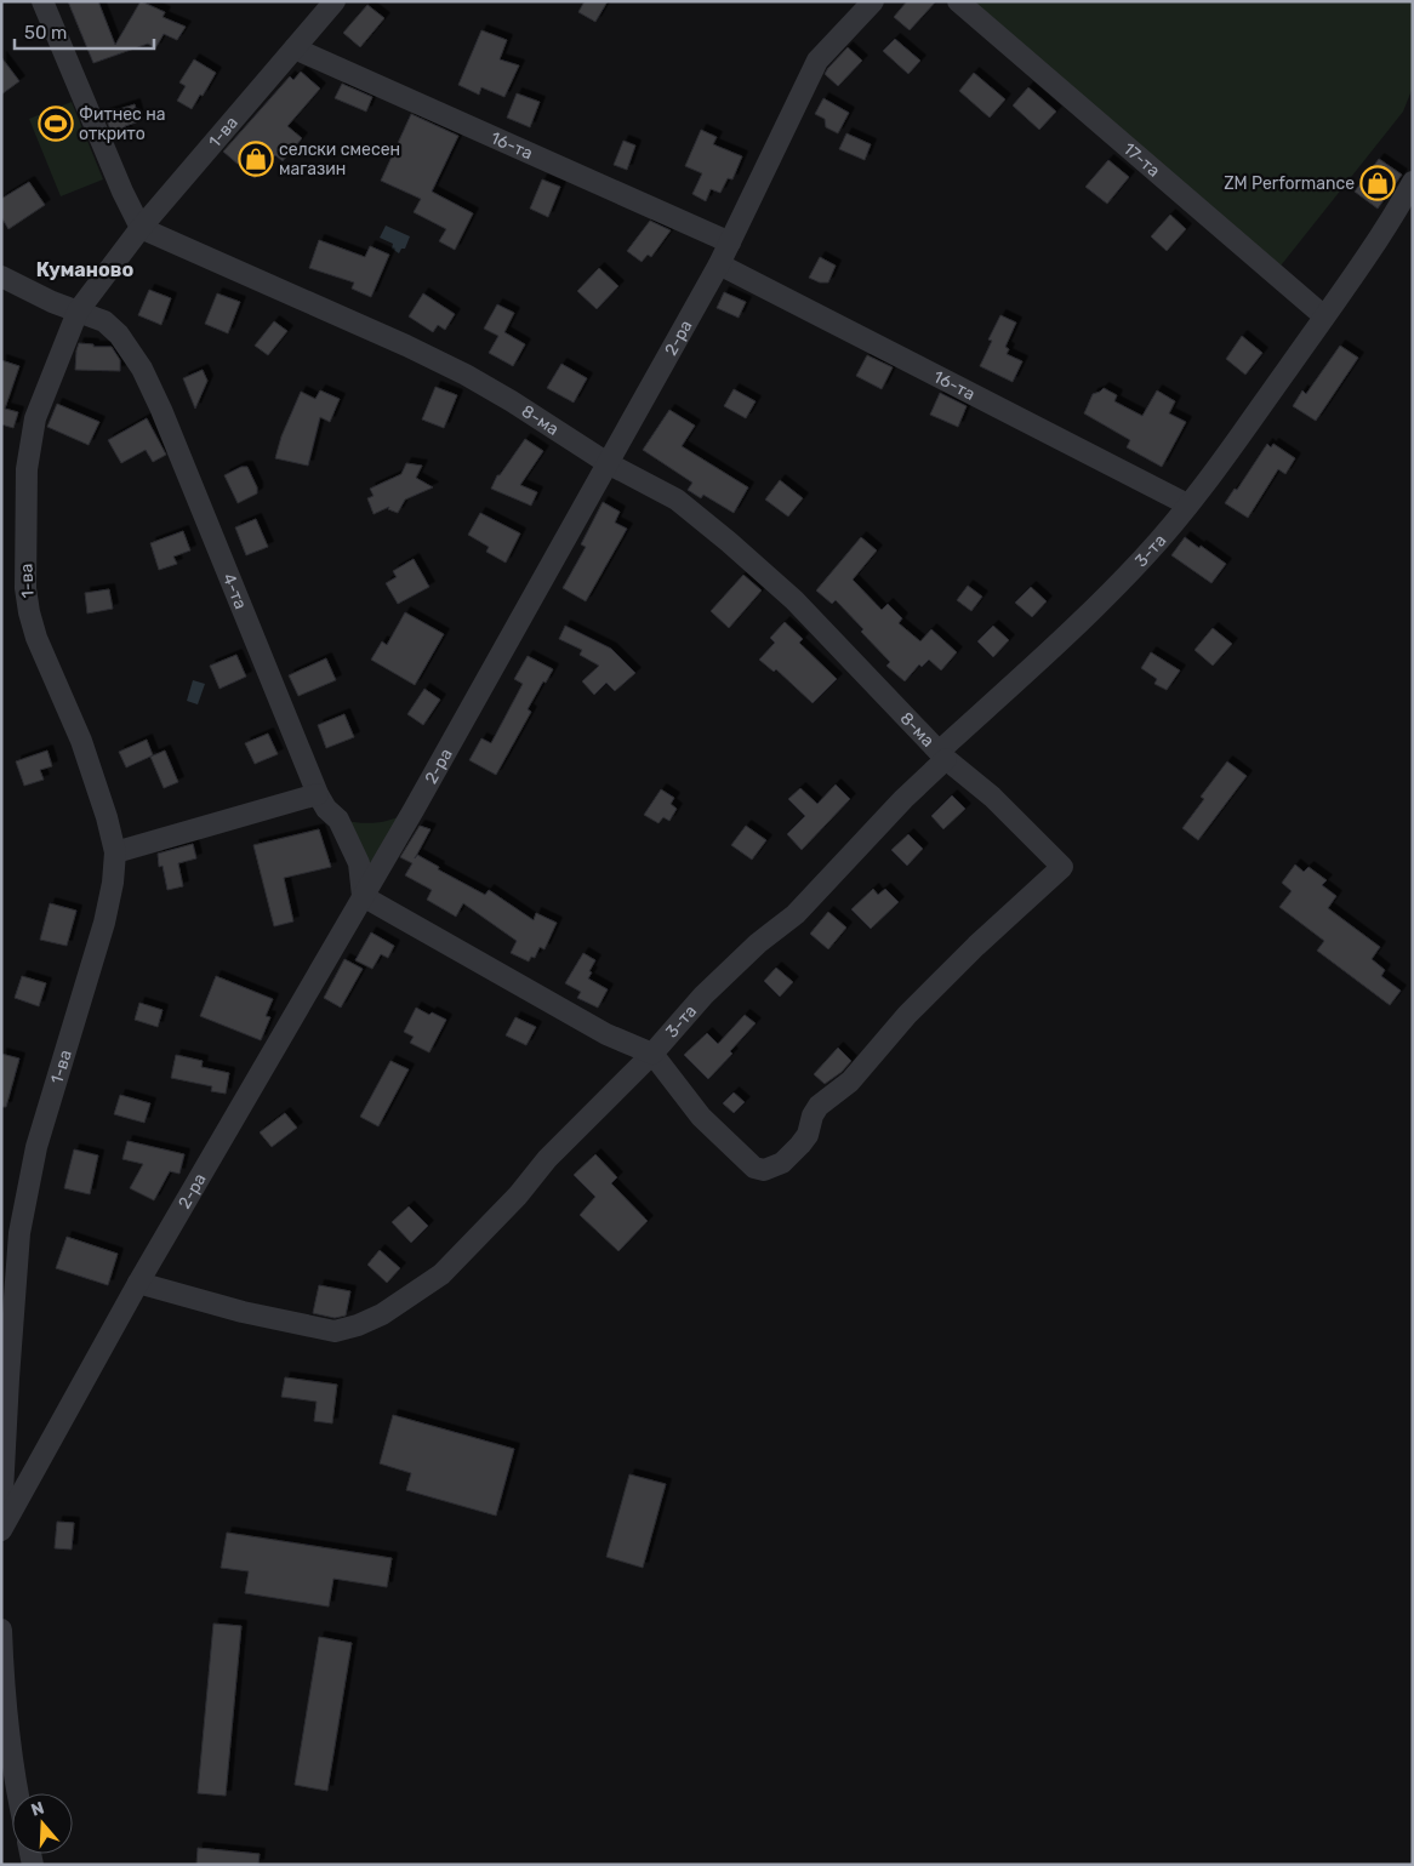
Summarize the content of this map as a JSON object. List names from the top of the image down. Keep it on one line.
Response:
{"streets":{"street":["1-ва","16-та","17-та","2-ра","8-ма","3-та","4-та"]},"crossings":[["1-ва","16-та"],["1-ва","8-ма"],["1-ва","4-та"],["16-та","2-ра"],["16-та","3-та"],["17-та","3-та"],["2-ра","8-ма"],["2-ра","3-та"],["2-ра","4-та"],["8-ма","3-та"]],"districts":["Куманово"],"places":{"sports":["Фитнес на открито"],"shop":["селски смесен магазин","ZM Performance"]},"scale_bar":"50 m","north":"top"}
